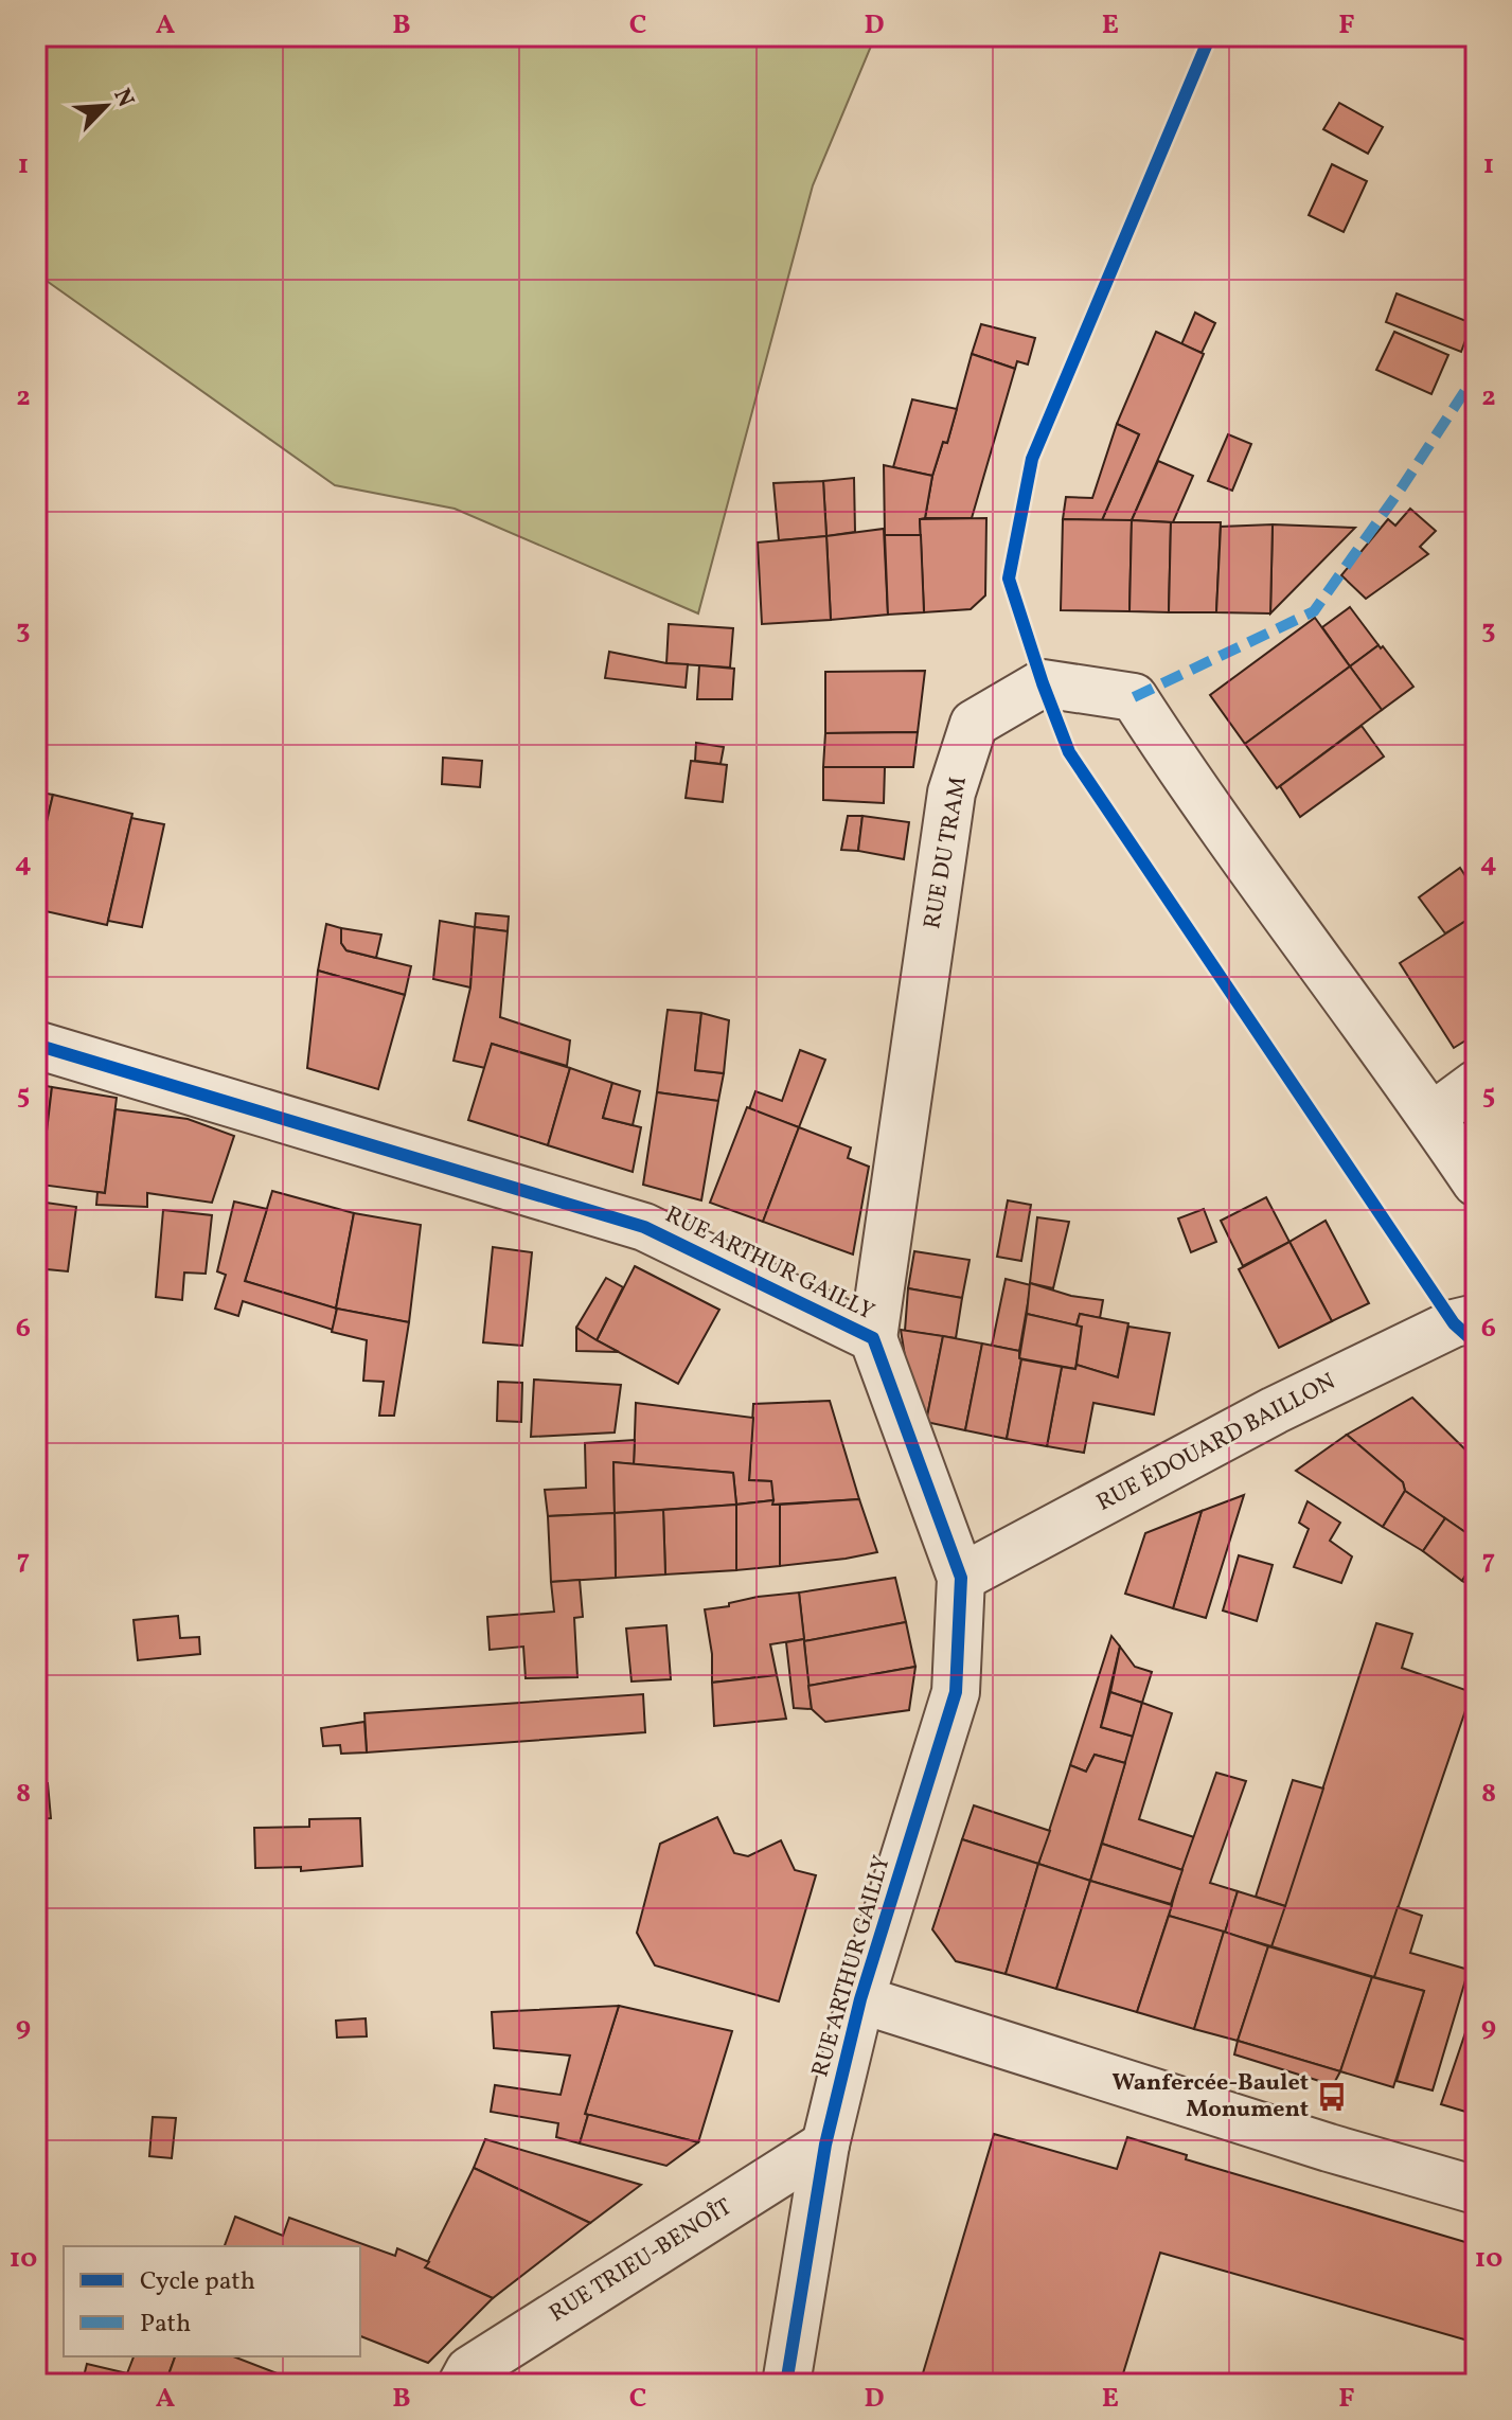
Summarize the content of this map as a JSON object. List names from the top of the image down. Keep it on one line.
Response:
{"streets":{"street":["RUE DU TRAM","RUE ARTHUR GAILLY","RUE ÉDOUARD BAILLON","RUE TRIEU-BENOÎT"]},"crossings":[["RUE DU TRAM","RUE ARTHUR GAILLY"],["RUE ARTHUR GAILLY","RUE ÉDOUARD BAILLON"],["RUE ARTHUR GAILLY","RUE TRIEU-BENOÎT"]],"places":{"bus stop":["Wanfercée-Baulet Monument"]},"legend":["Cycle path","Path"],"north":"top right","grid":{"columns":["A","B","C","D","E","F"],"rows":["1","2","3","4","5","6","7","8","9","10"]}}
